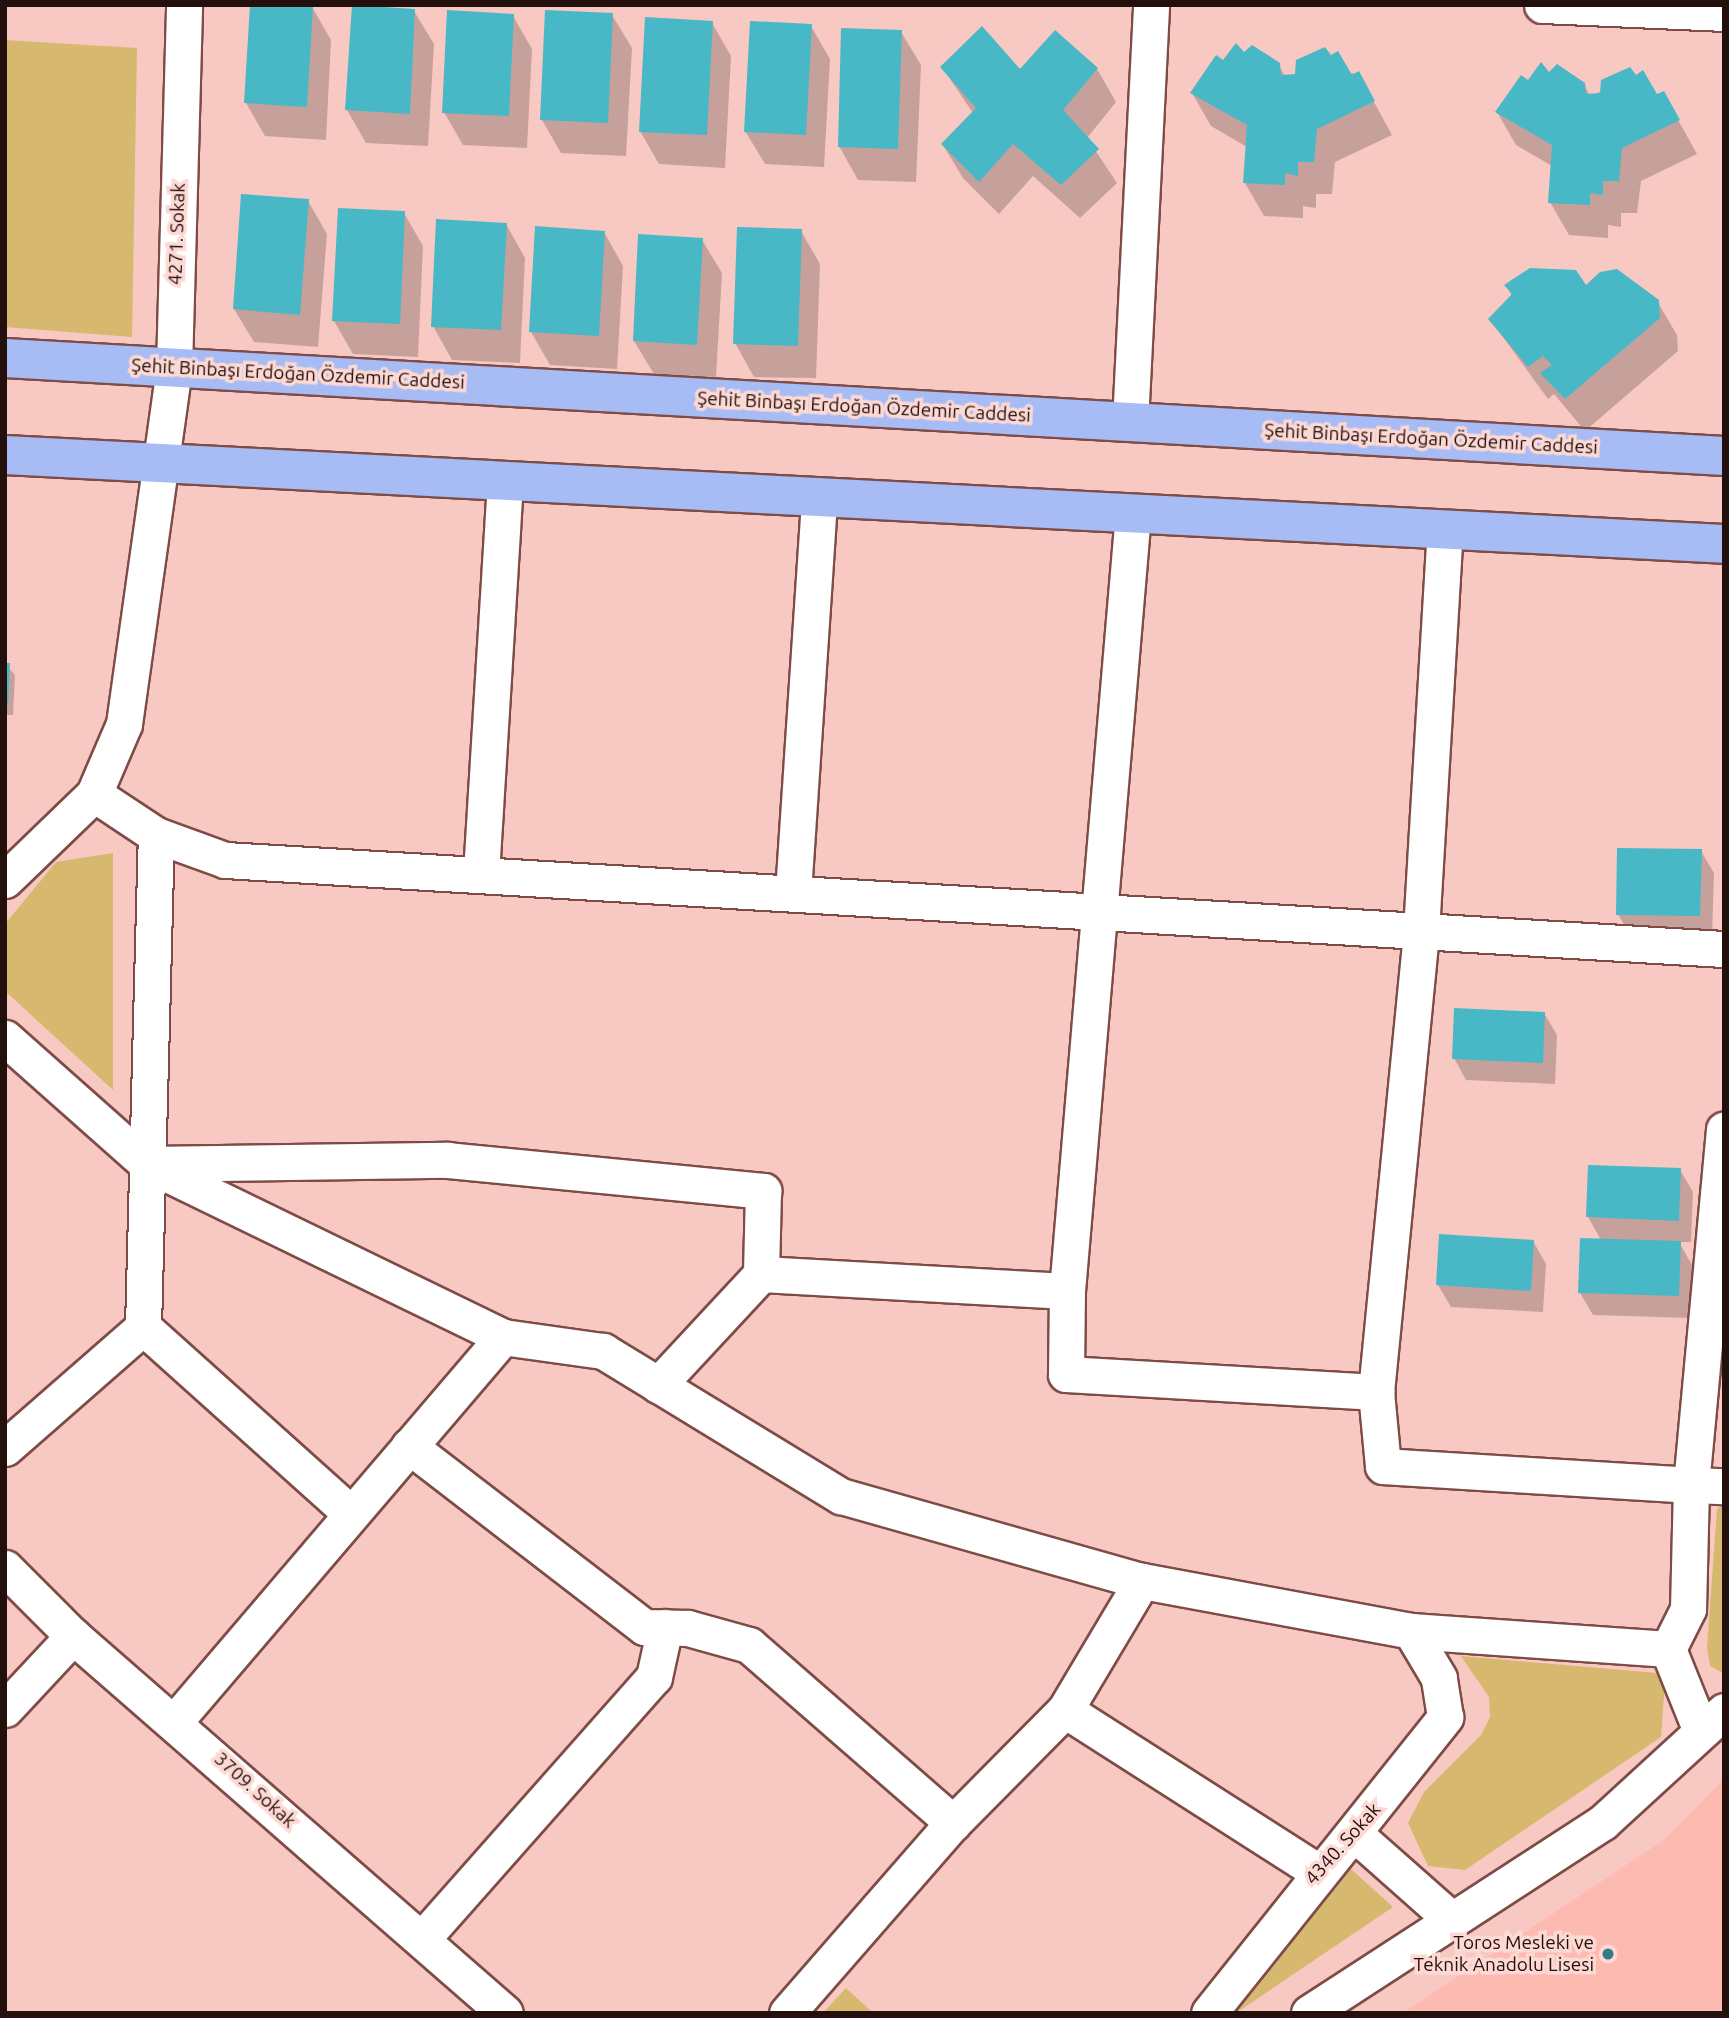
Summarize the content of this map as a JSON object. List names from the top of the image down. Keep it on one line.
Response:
{"streets":{"main road":["Şehit Binbaşı Erdoğan Özdemir Caddesi"],"street":["4271. Sokak","3709. Sokak","4340. Sokak"]},"crossings":[["4271. Sokak","Şehit Binbaşı Erdoğan Özdemir Caddesi"]],"places":["Toros Mesleki ve Teknik Anadolu Lisesi"]}
